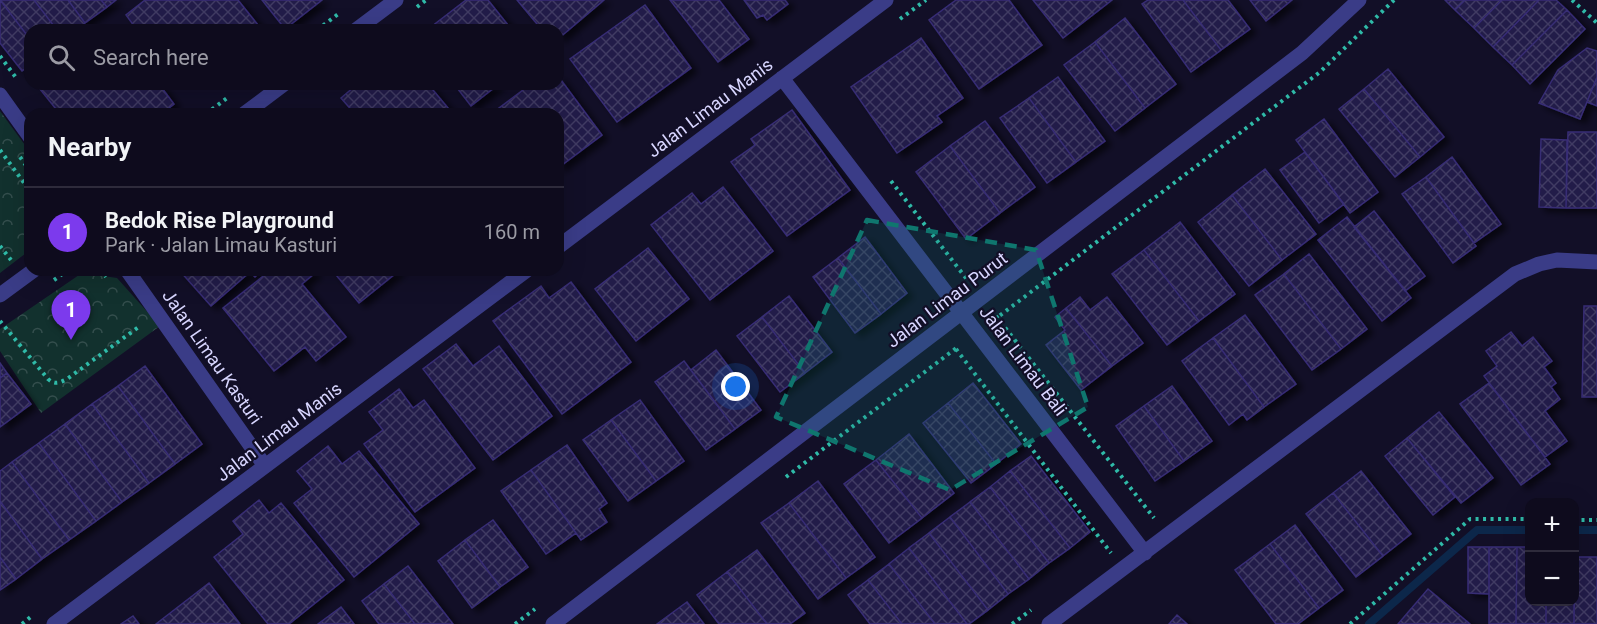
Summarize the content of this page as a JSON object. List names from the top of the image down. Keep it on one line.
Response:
{"streets":{"street":["Jalan Limau Manis","Jalan Limau Purut","Jalan Limau Kasturi","Jalan Limau Bali"]},"crossings":[["Jalan Limau Manis","Jalan Limau Kasturi"],["Jalan Limau Manis","Jalan Limau Bali"],["Jalan Limau Purut","Jalan Limau Bali"]],"page":{"search":"Search here","heading":"Nearby","list":[{"mark":"1","name":"Bedok Rise Playground","note":"Park · Jalan Limau Kasturi","value":"160 m"}],"pins":"1","map_buttons":["+","−"]}}
